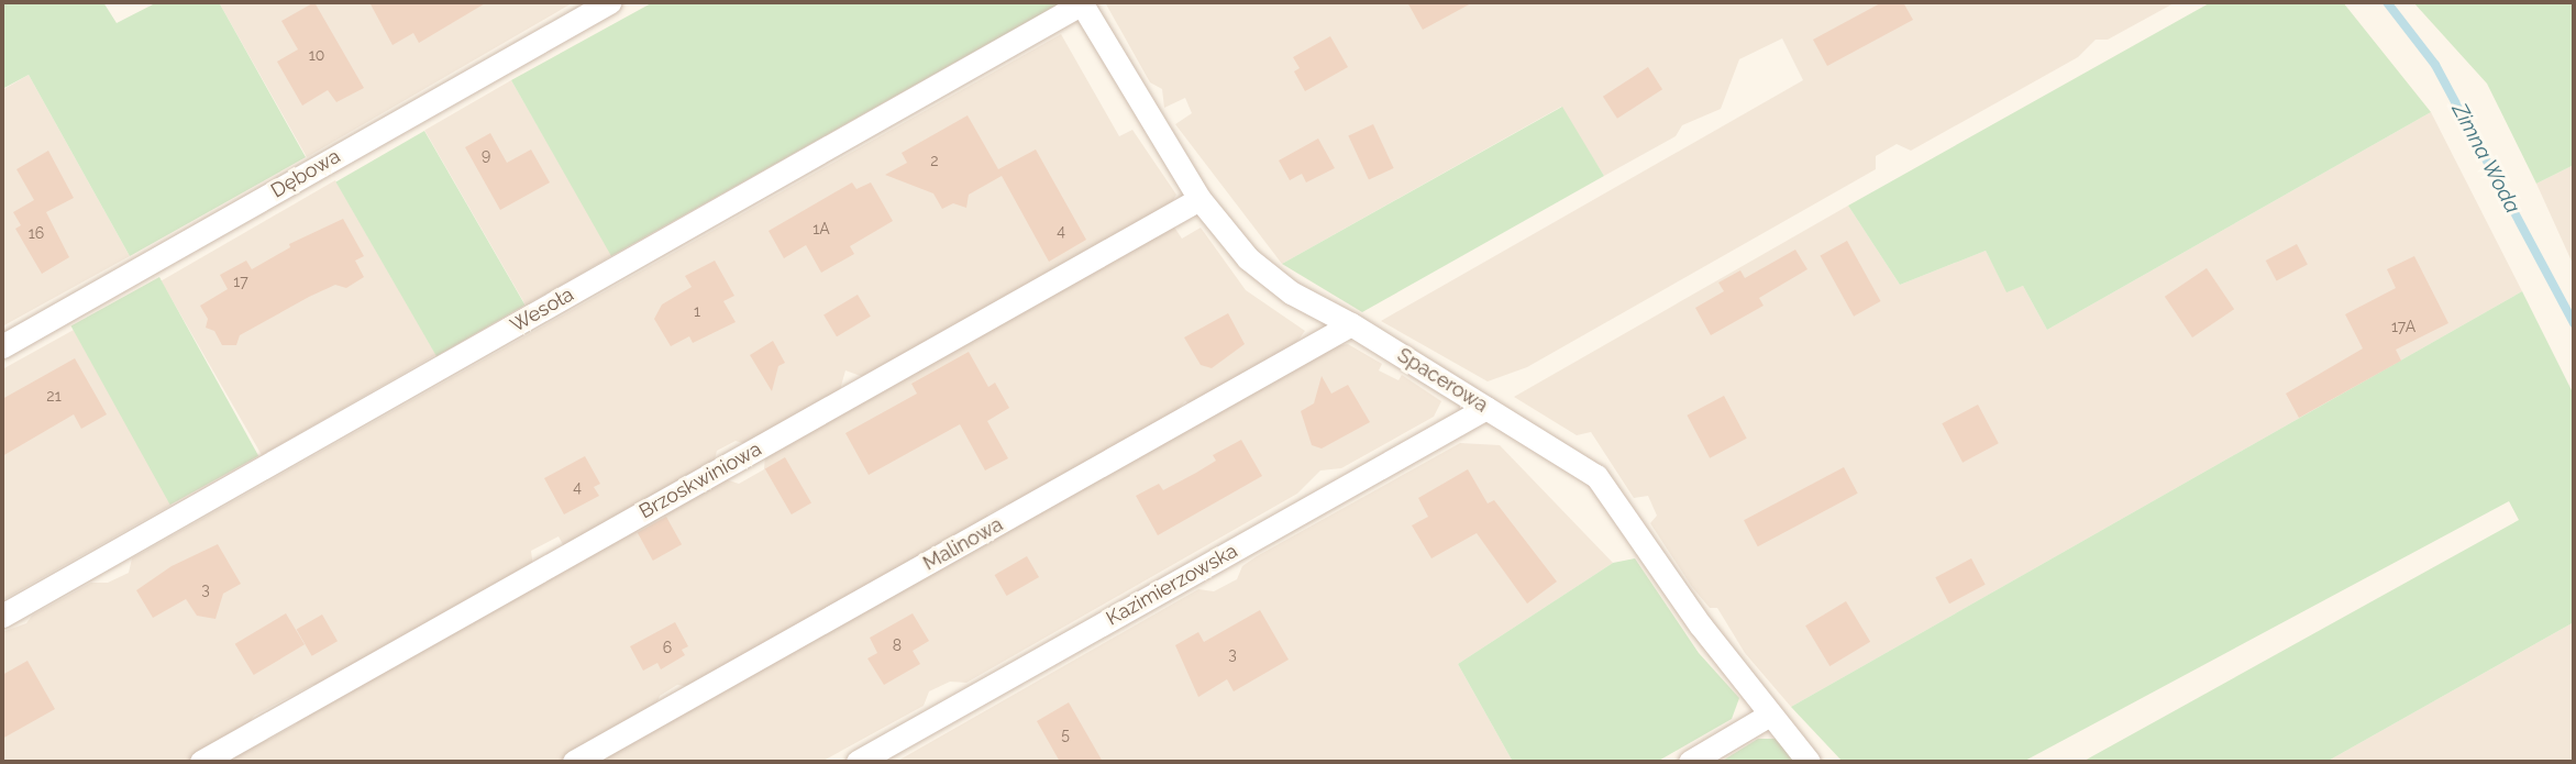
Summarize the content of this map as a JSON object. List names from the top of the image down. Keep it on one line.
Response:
{"streets":{"street":["Dębowa","Wesoła","Spacerowa","Brzoskwiniowa","Malinowa","Kazimierzowska"]},"crossings":[["Wesoła","Spacerowa"],["Spacerowa","Brzoskwiniowa"],["Spacerowa","Malinowa"],["Spacerowa","Kazimierzowska"]],"water":["Zimna Woda"],"house_numbers":["10","9","2","1A","4","16","17","1","17A","21","4","3","8","6","3","5"]}
